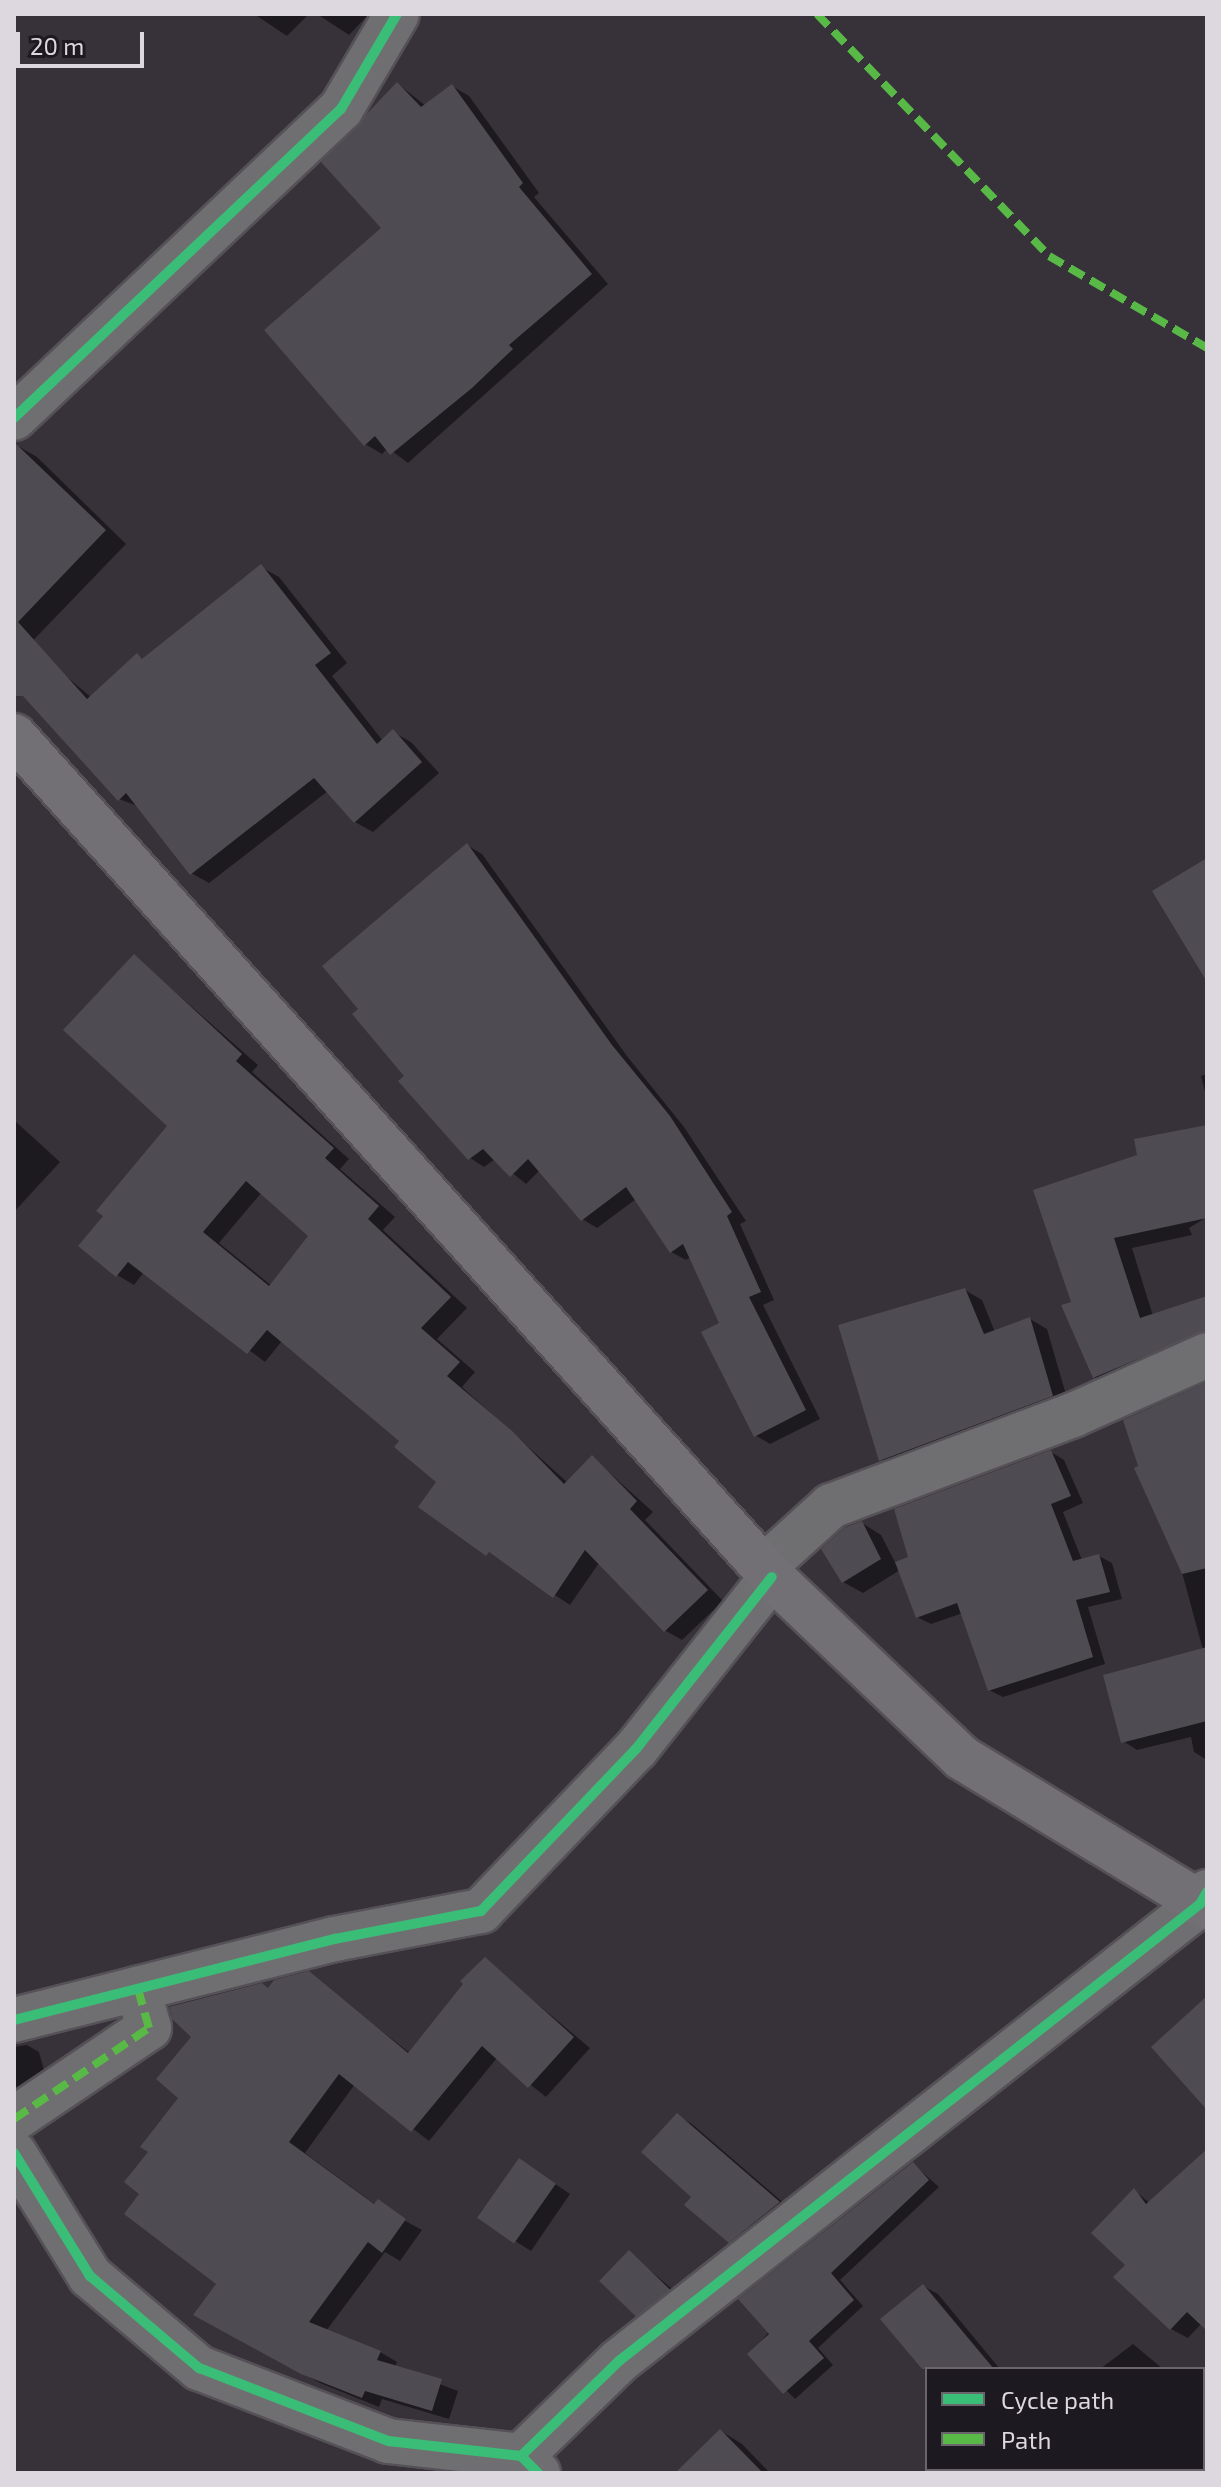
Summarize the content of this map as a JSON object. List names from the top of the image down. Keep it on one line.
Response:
{"legend":["Cycle path","Path"],"scale_bar":"20 m"}
